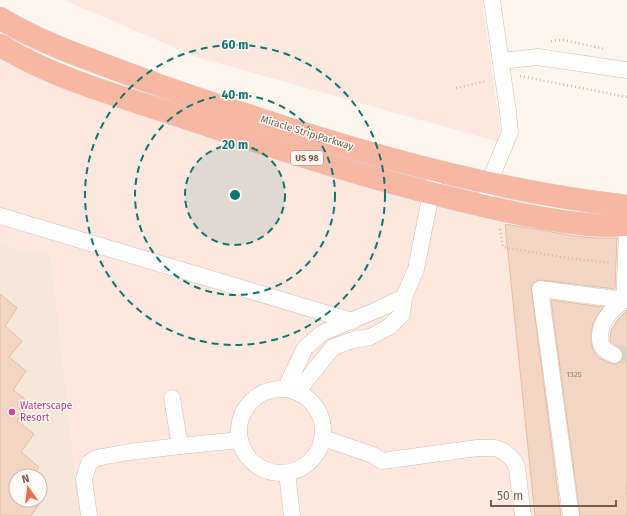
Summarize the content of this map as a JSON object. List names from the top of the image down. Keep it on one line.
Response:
{"streets":{"highway":["Miracle Strip Parkway","US 98"]},"places":["Waterscape Resort"],"house_numbers":["1325"],"scale_bar":"50 m","north":"top","rings":["60 m","40 m","20 m"]}
